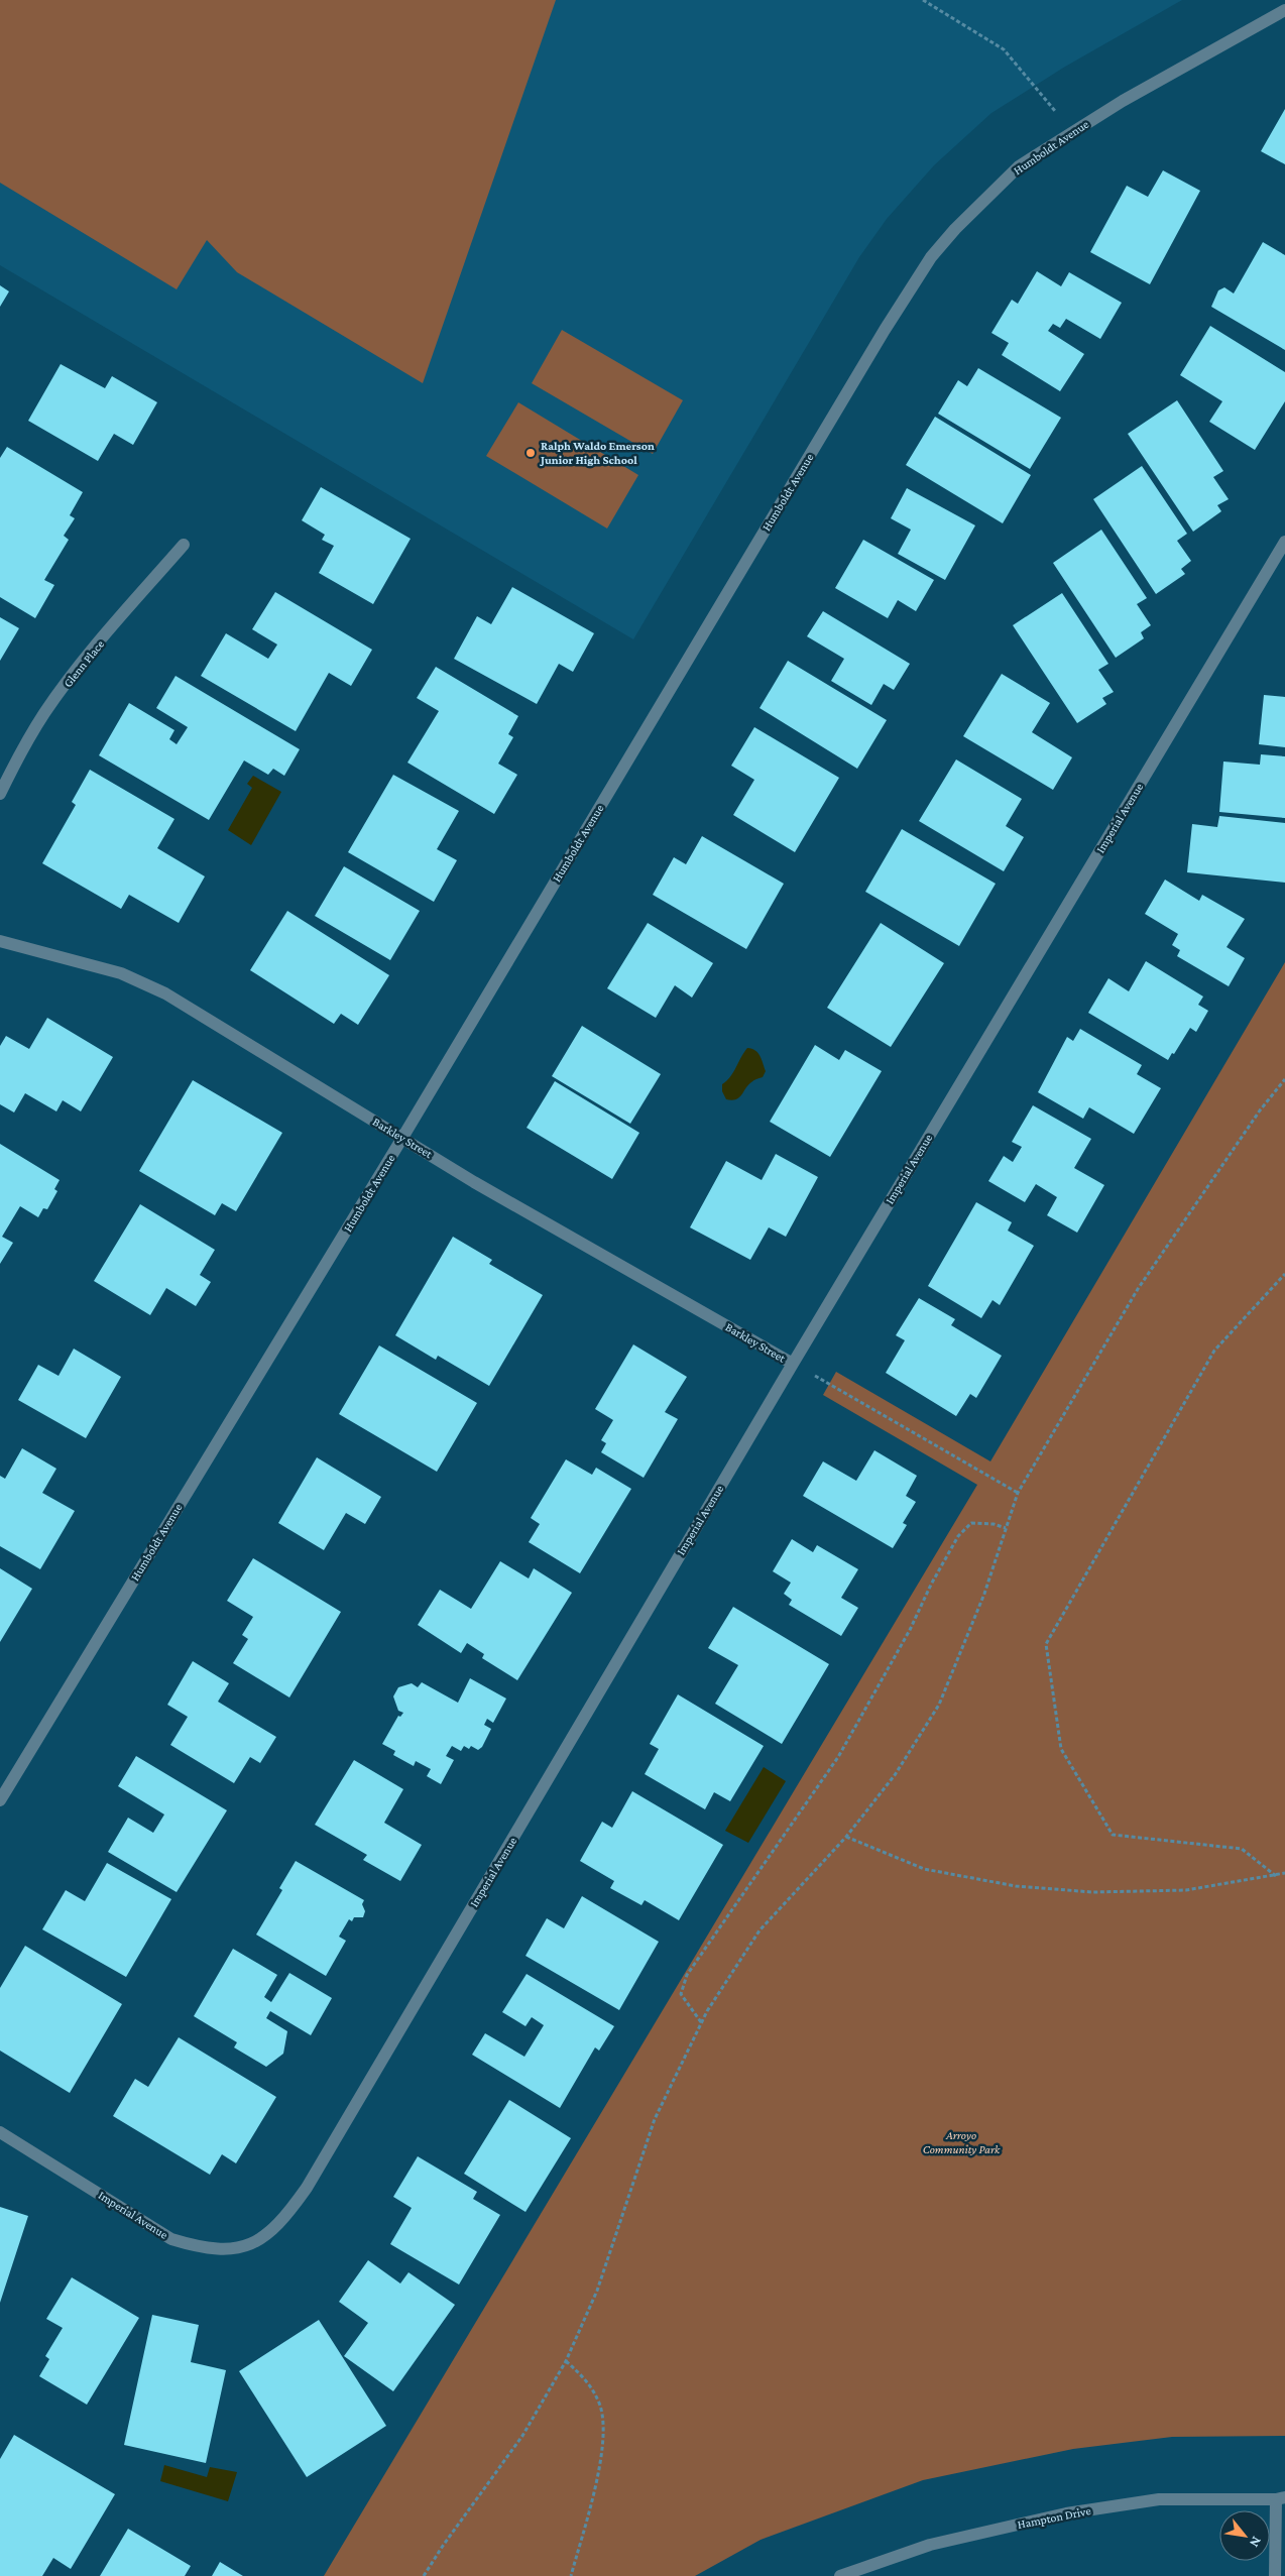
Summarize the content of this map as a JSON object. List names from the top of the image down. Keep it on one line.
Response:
{"streets":{"street":["Humboldt Avenue","Glenn Place","Imperial Avenue","Barkley Street","Hampton Drive"]},"crossings":[["Humboldt Avenue","Barkley Street"],["Imperial Avenue","Barkley Street"]],"parks":["Arroyo Community Park"],"places":["Ralph Waldo Emerson Junior High School"],"north":"bottom right"}
